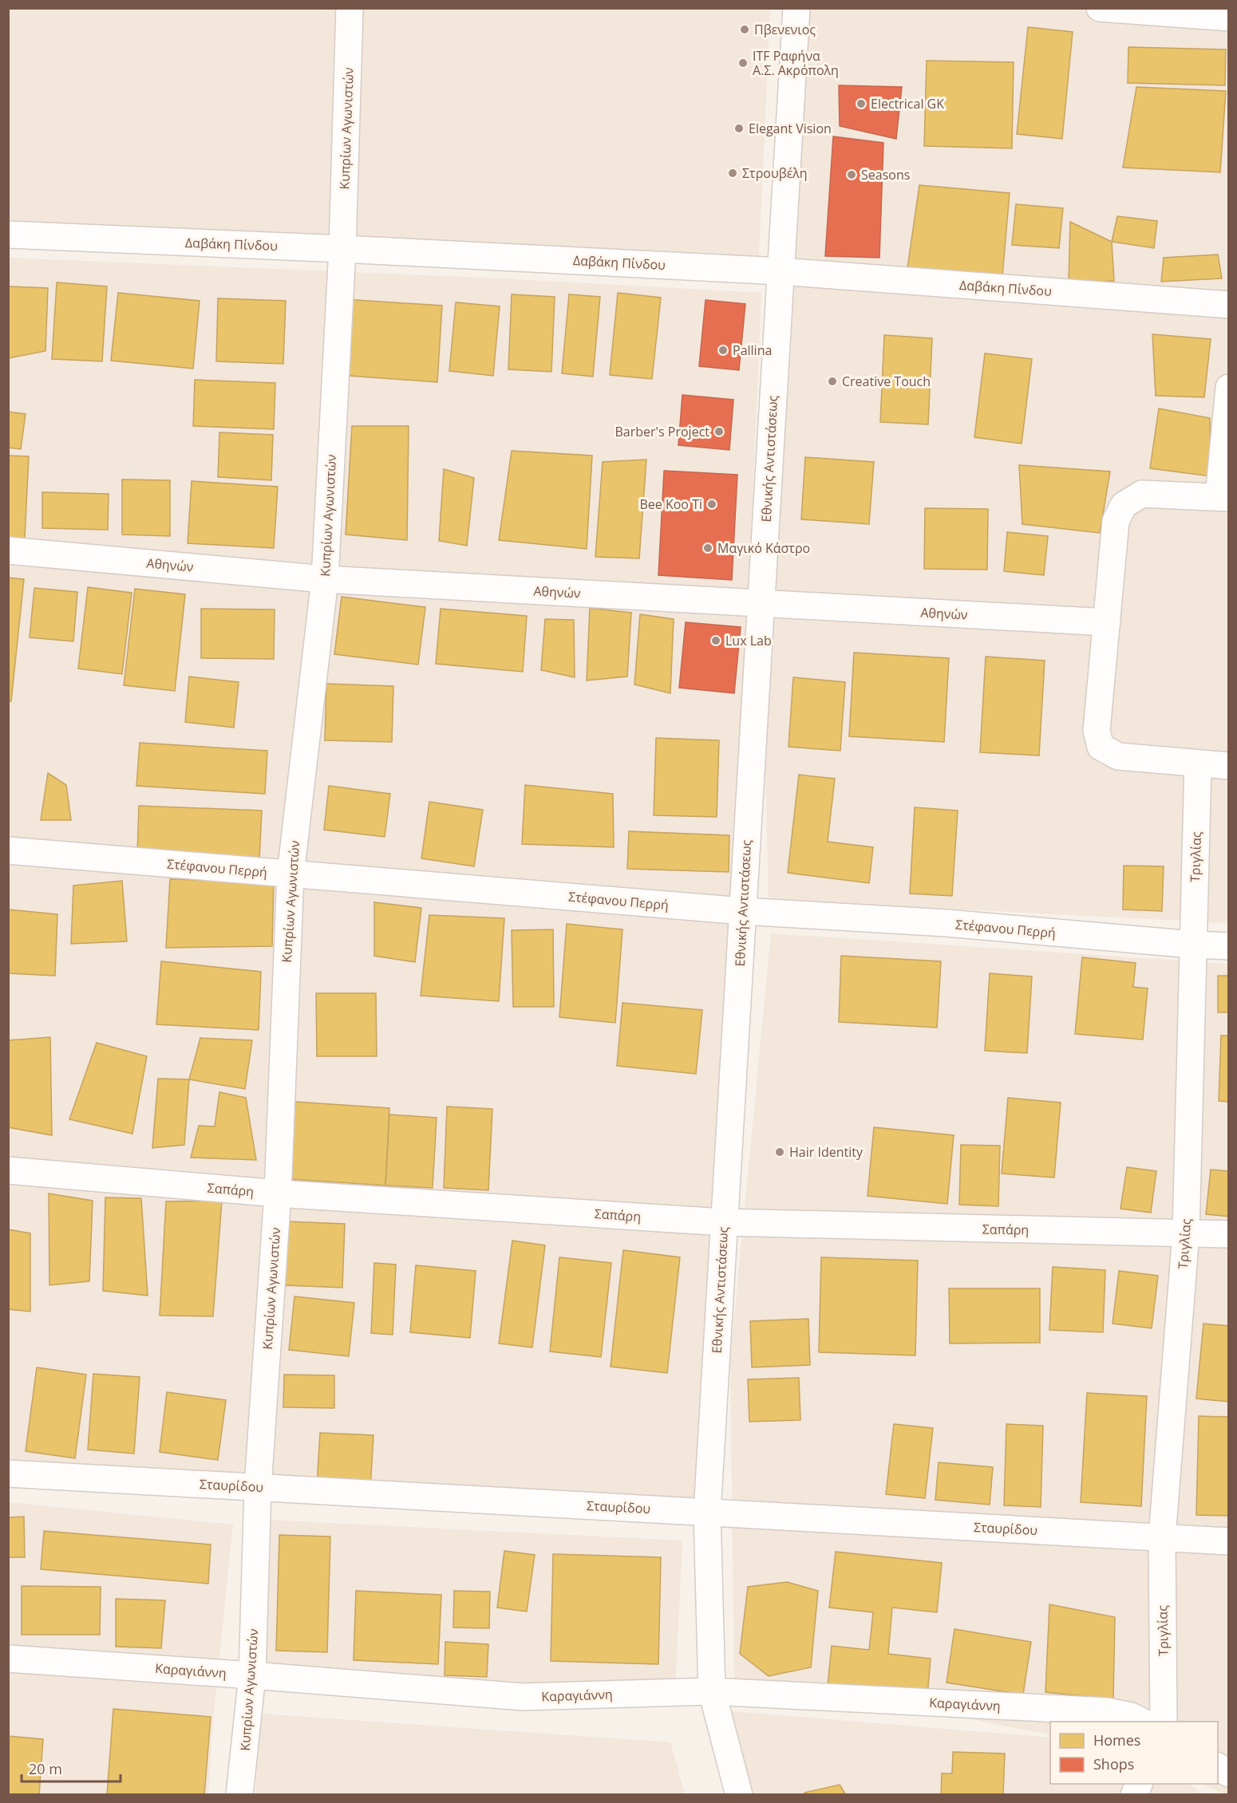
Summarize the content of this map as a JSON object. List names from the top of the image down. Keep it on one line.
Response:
{"streets":{"street":["Κυπρίων Αγωνιστών","Δαβάκη Πίνδου","Εθνικής Αντιστάσεως","Αθηνών","Τριγλίας","Στέφανου Περρή","Σαπάρη","Σταυρίδου","Καραγιάννη"]},"crossings":[["Κυπρίων Αγωνιστών","Δαβάκη Πίνδου"],["Κυπρίων Αγωνιστών","Αθηνών"],["Κυπρίων Αγωνιστών","Στέφανου Περρή"],["Κυπρίων Αγωνιστών","Σαπάρη"],["Κυπρίων Αγωνιστών","Σταυρίδου"],["Κυπρίων Αγωνιστών","Καραγιάννη"],["Δαβάκη Πίνδου","Εθνικής Αντιστάσεως"],["Εθνικής Αντιστάσεως","Αθηνών"],["Εθνικής Αντιστάσεως","Στέφανου Περρή"],["Εθνικής Αντιστάσεως","Σαπάρη"],["Εθνικής Αντιστάσεως","Σταυρίδου"],["Εθνικής Αντιστάσεως","Καραγιάννη"],["Τριγλίας","Στέφανου Περρή"],["Τριγλίας","Σαπάρη"],["Τριγλίας","Σταυρίδου"]],"places":["Πβενενιος","ITF Ραφήνα Α.Σ. Ακρόπολη","Electrical GK","Elegant Vision","Στρουβέλη","Seasons","Pallina","Creative Touch","Barber's Project","Bee Koo Ti","Μαγικό Κάστρο","Lux Lab","Hair Identity"],"legend":["Homes","Shops"],"scale_bar":"20 m"}
